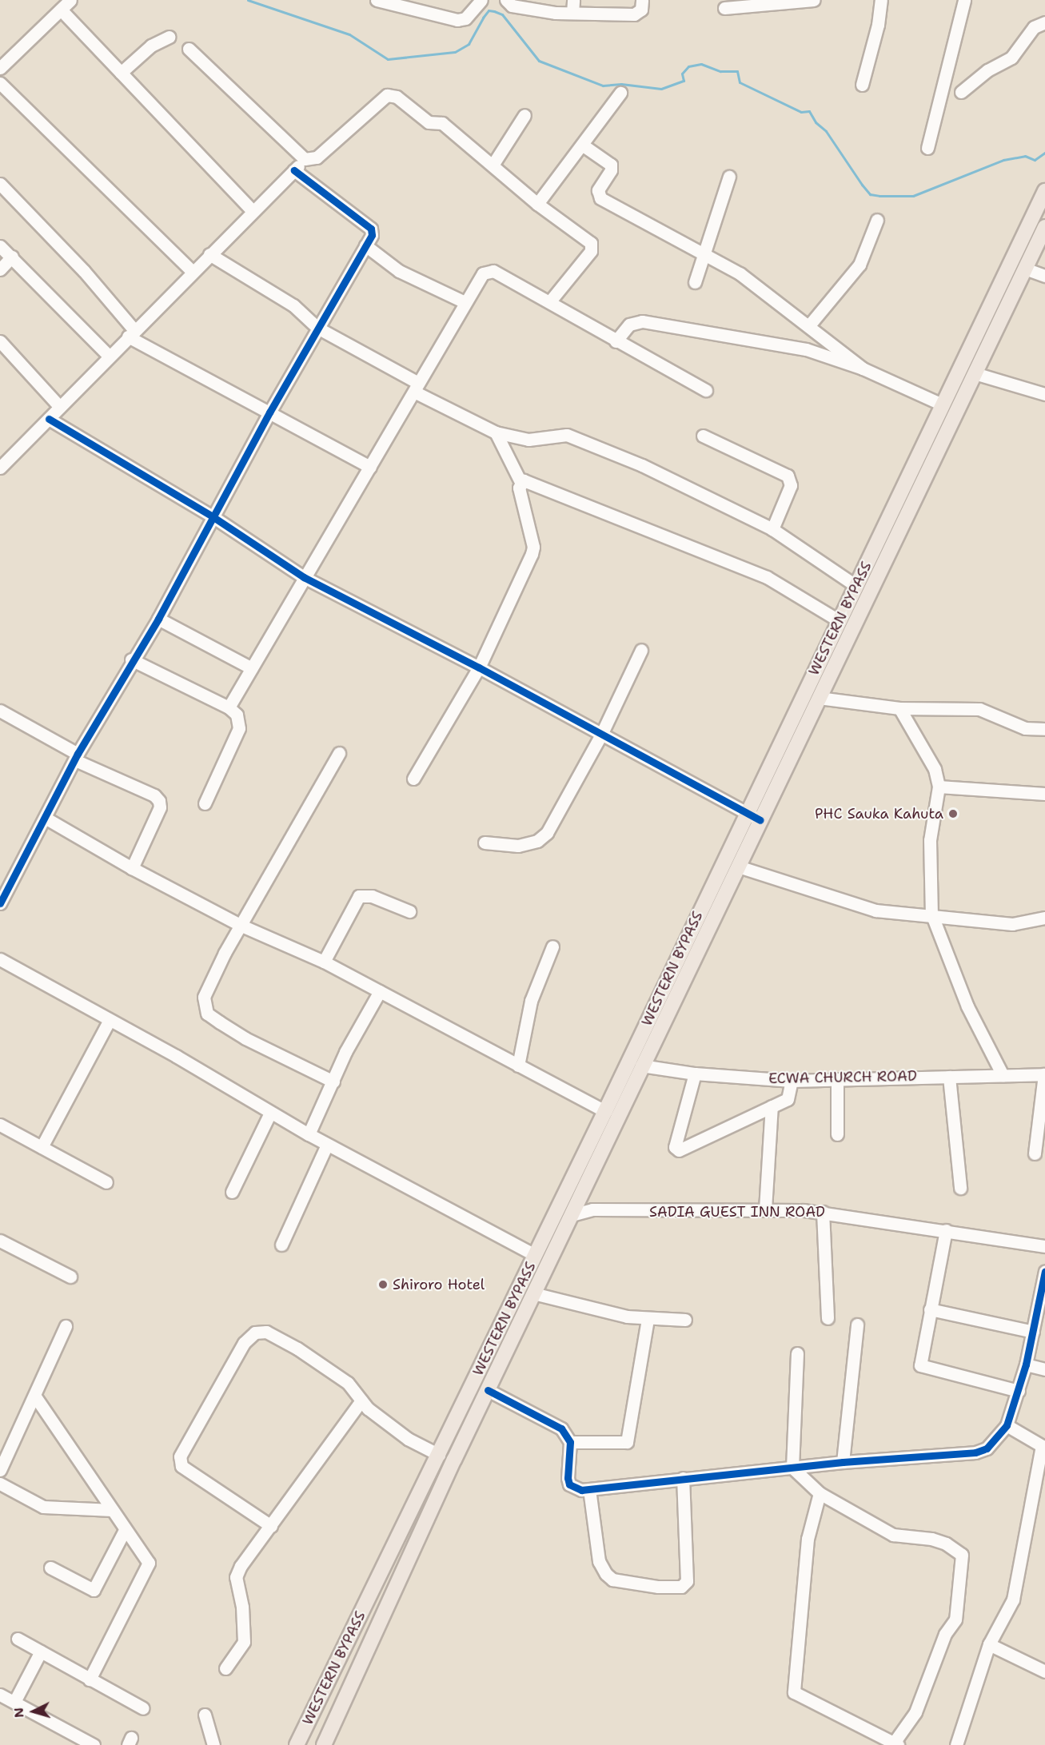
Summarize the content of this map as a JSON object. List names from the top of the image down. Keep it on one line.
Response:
{"streets":{"main road":["WESTERN BYPASS"],"street":["ECWA CHURCH ROAD","SADIA GUEST INN ROAD"]},"crossings":[["WESTERN BYPASS","ECWA CHURCH ROAD"],["WESTERN BYPASS","SADIA GUEST INN ROAD"]],"places":["PHC Sauka Kahuta","Shiroro Hotel"],"north":"left"}
